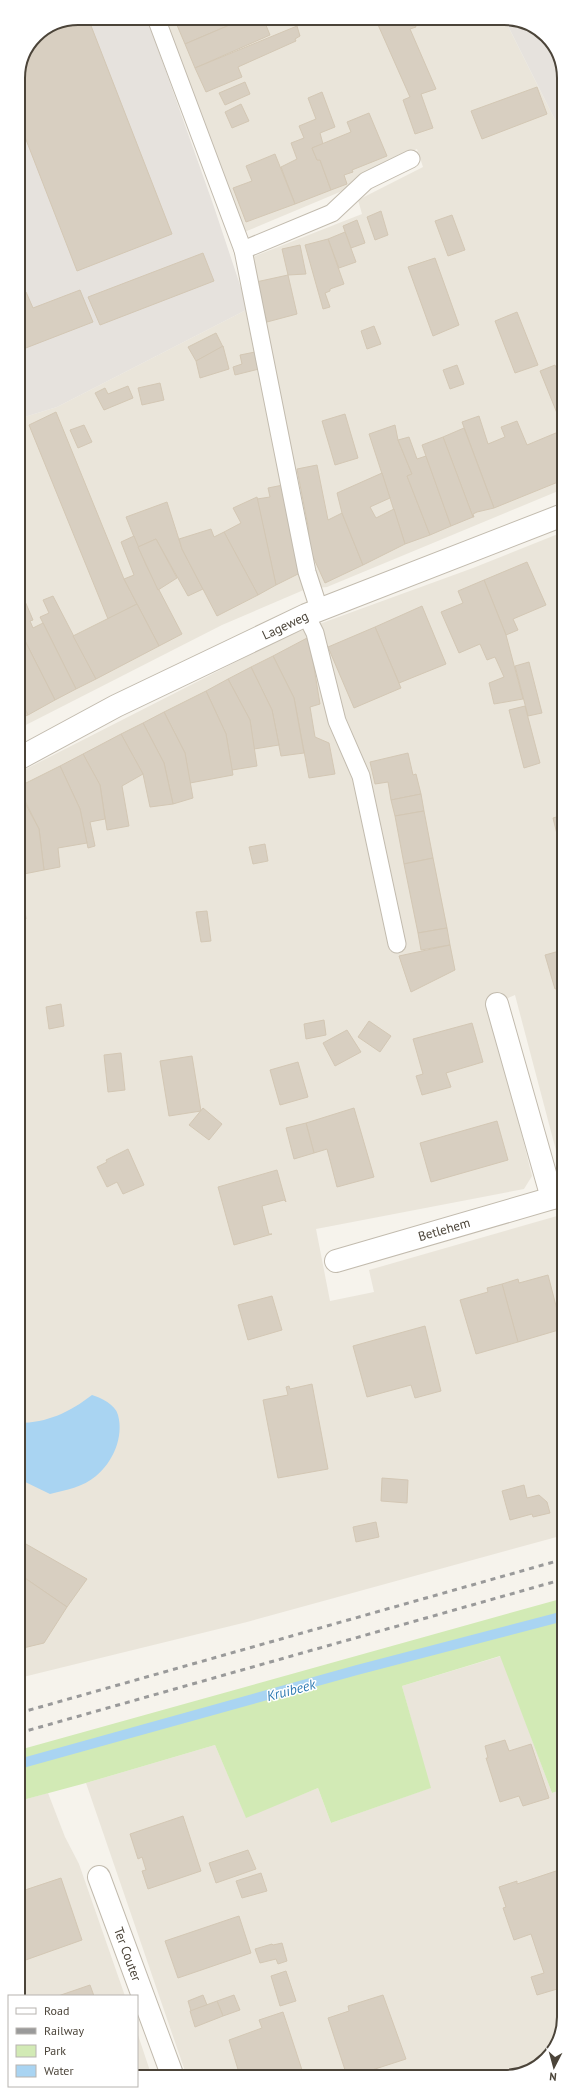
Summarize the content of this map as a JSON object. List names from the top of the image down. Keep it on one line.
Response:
{"streets":{"street":["Lageweg","Betlehem","Ter Couter"]},"water":["Kruibeek"],"legend":["Road","Railway","Park","Water"],"north":"bottom"}
